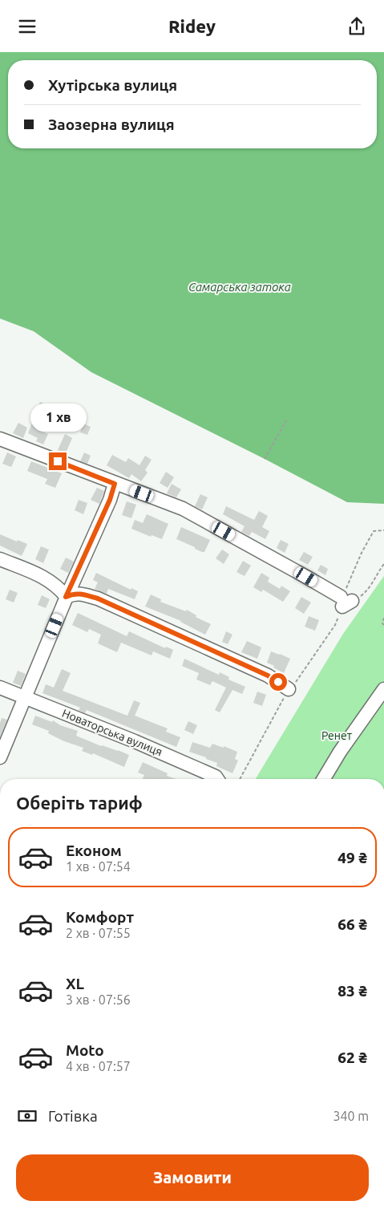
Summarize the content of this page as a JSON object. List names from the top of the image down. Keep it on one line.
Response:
{"streets":{"street":["Новаторська вулиця"]},"water":["Самарська затока"],"parks":["Ренет"],"page":{"header":"Ridey","banner":["Хутірська вулиця","Заозерна вулиця"],"bubble":"1 хв","heading":"Оберіть тариф","list":[{"name":"Економ","note":"1 хв · 07:54","value":"49 ₴"},{"name":"Комфорт","note":"2 хв · 07:55","value":"66 ₴"},{"name":"XL","note":"3 хв · 07:56","value":"83 ₴"},{"name":"Moto","note":"4 хв · 07:57","value":"62 ₴"}],"pay":["Готівка","340 m"],"buttons":"Замовити"}}
